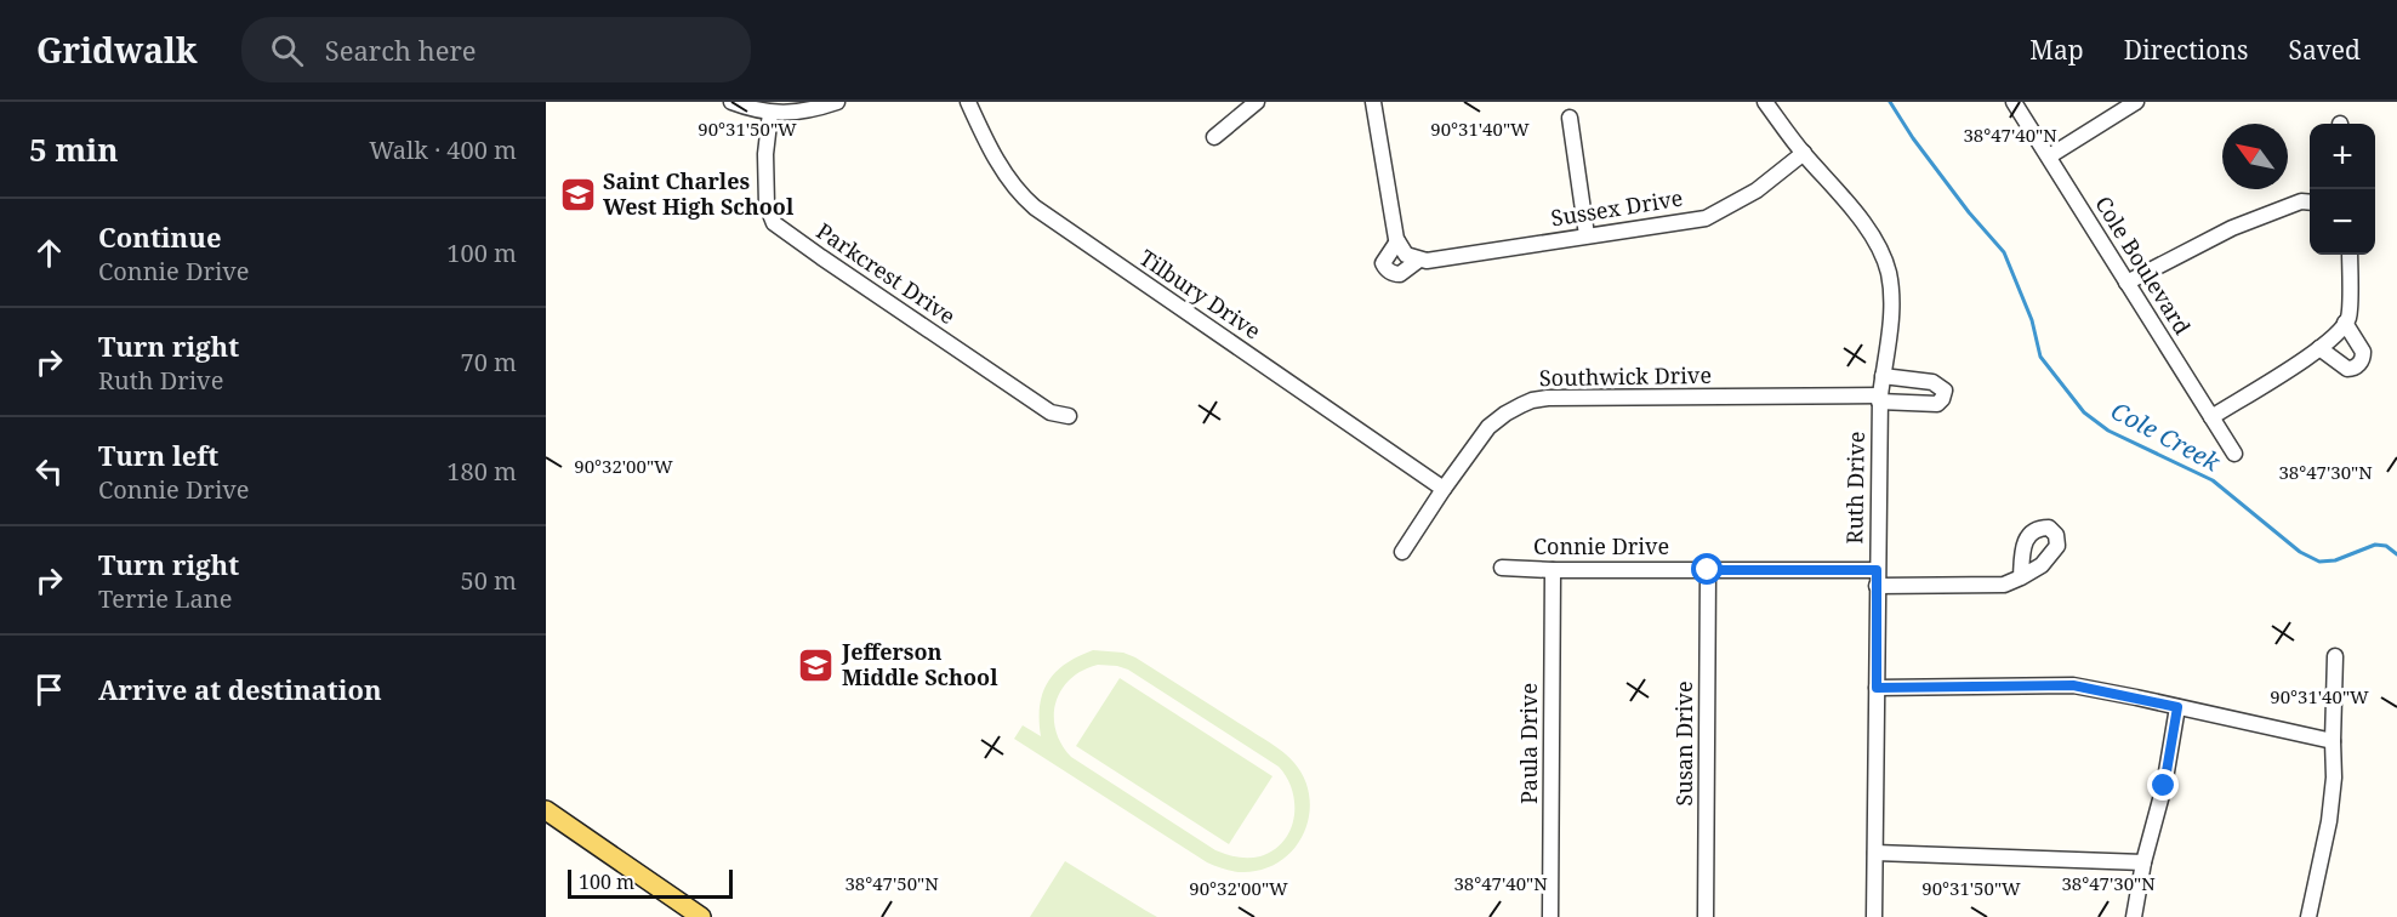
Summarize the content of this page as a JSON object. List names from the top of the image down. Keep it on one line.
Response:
{"streets":{"street":["Sussex Drive","Cole Boulevard","Parkcrest Drive","Tilbury Drive","Southwick Drive","Ruth Drive","Connie Drive","Paula Drive","Susan Drive"]},"crossings":[["Sussex Drive","Ruth Drive"],["Tilbury Drive","Southwick Drive"],["Southwick Drive","Ruth Drive"],["Ruth Drive","Connie Drive"],["Connie Drive","Paula Drive"],["Connie Drive","Susan Drive"]],"water":["Cole Creek"],"places":{"school or university":["Saint Charles West High School","Jefferson Middle School"]},"scale_bar":"100 m","north":"top left","page":{"header":"Gridwalk","search":"Search here","nav":["Map","Directions","Saved"],"heading":["5 min","Walk · 400 m"],"map_buttons":["+","−"],"list":[["Continue","Connie Drive","100 m"],["Turn right","Ruth Drive","70 m"],["Turn left","Connie Drive","180 m"],["Turn right","Terrie Lane","50 m"],"Arrive at destination"],"scale":"100 m"},"coordinates":["90°31'50\"W","90°31'40\"W","38°47'40\"N","90°32'00\"W","38°47'30\"N","38°47'50\"N"]}
